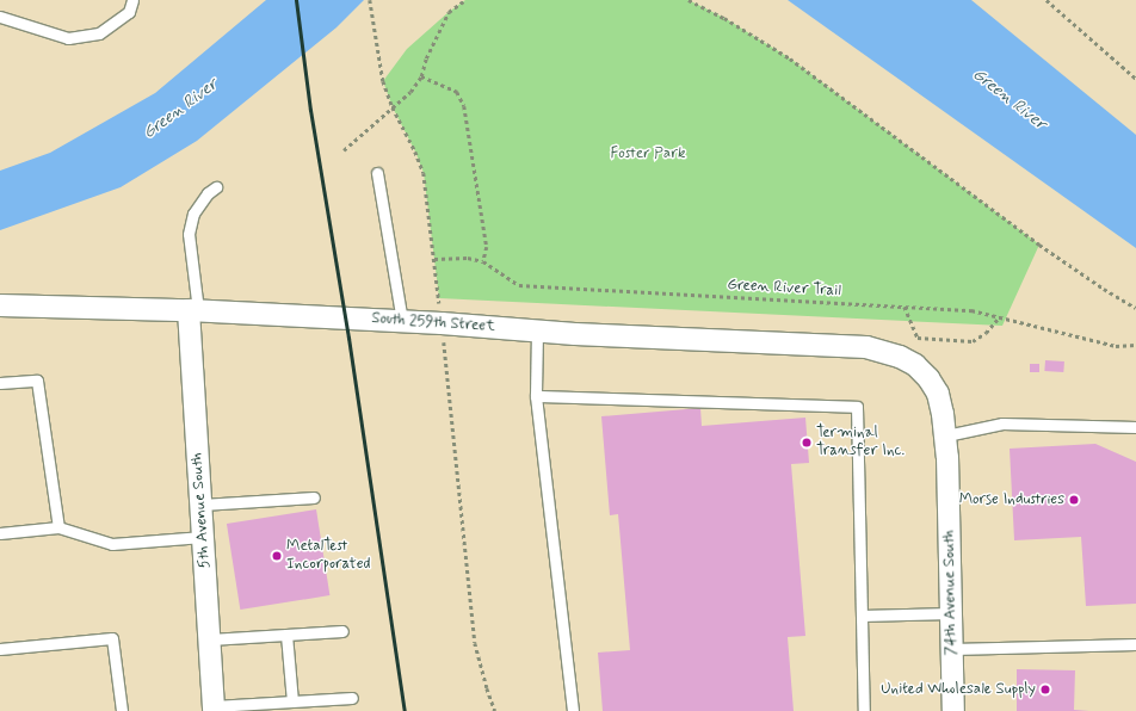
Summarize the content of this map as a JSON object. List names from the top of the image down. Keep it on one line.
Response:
{"streets":{"street":["South 259th Street","5th Avenue South","74th Avenue South"],"path":["Green River Trail"]},"crossings":[["South 259th Street","5th Avenue South"],["South 259th Street","74th Avenue South"]],"water":["Green River"],"parks":["Foster Park"],"places":["Terminal Transfer Inc.","Morse Industries","MetalTest Incorporated","United Wholesale Supply"]}
